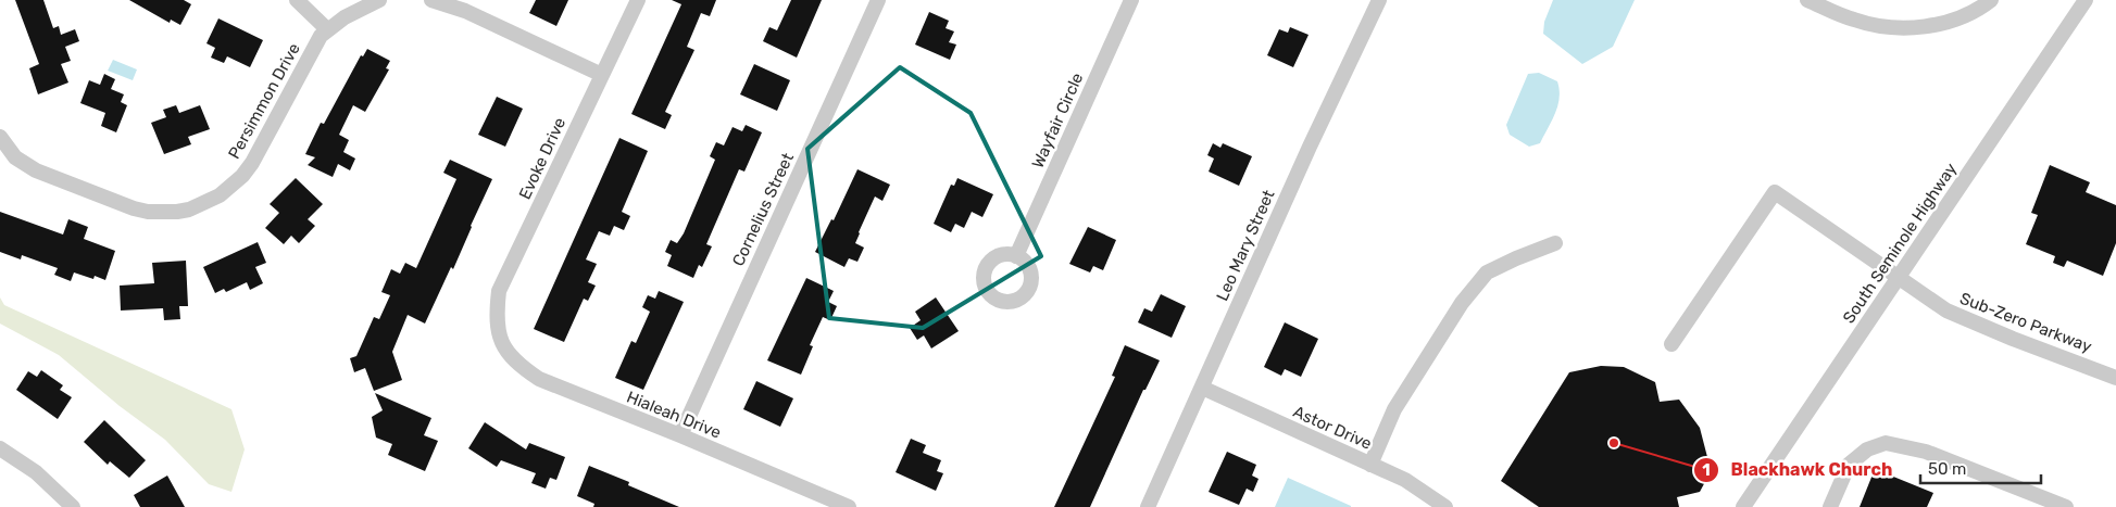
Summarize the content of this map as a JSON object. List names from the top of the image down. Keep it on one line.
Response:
{"streets":{"street":["Persimmon Drive","Wayfair Circle","Evoke Drive","Cornelius Street","South Seminole Highway","Leo Mary Street","Sub-Zero Parkway","Hialeah Drive","Astor Drive"]},"crossings":[["Evoke Drive","Hialeah Drive"],["Cornelius Street","Hialeah Drive"],["South Seminole Highway","Sub-Zero Parkway"],["Leo Mary Street","Astor Drive"]],"places":["Blackhawk Church"],"scale_bar":"50 m"}
